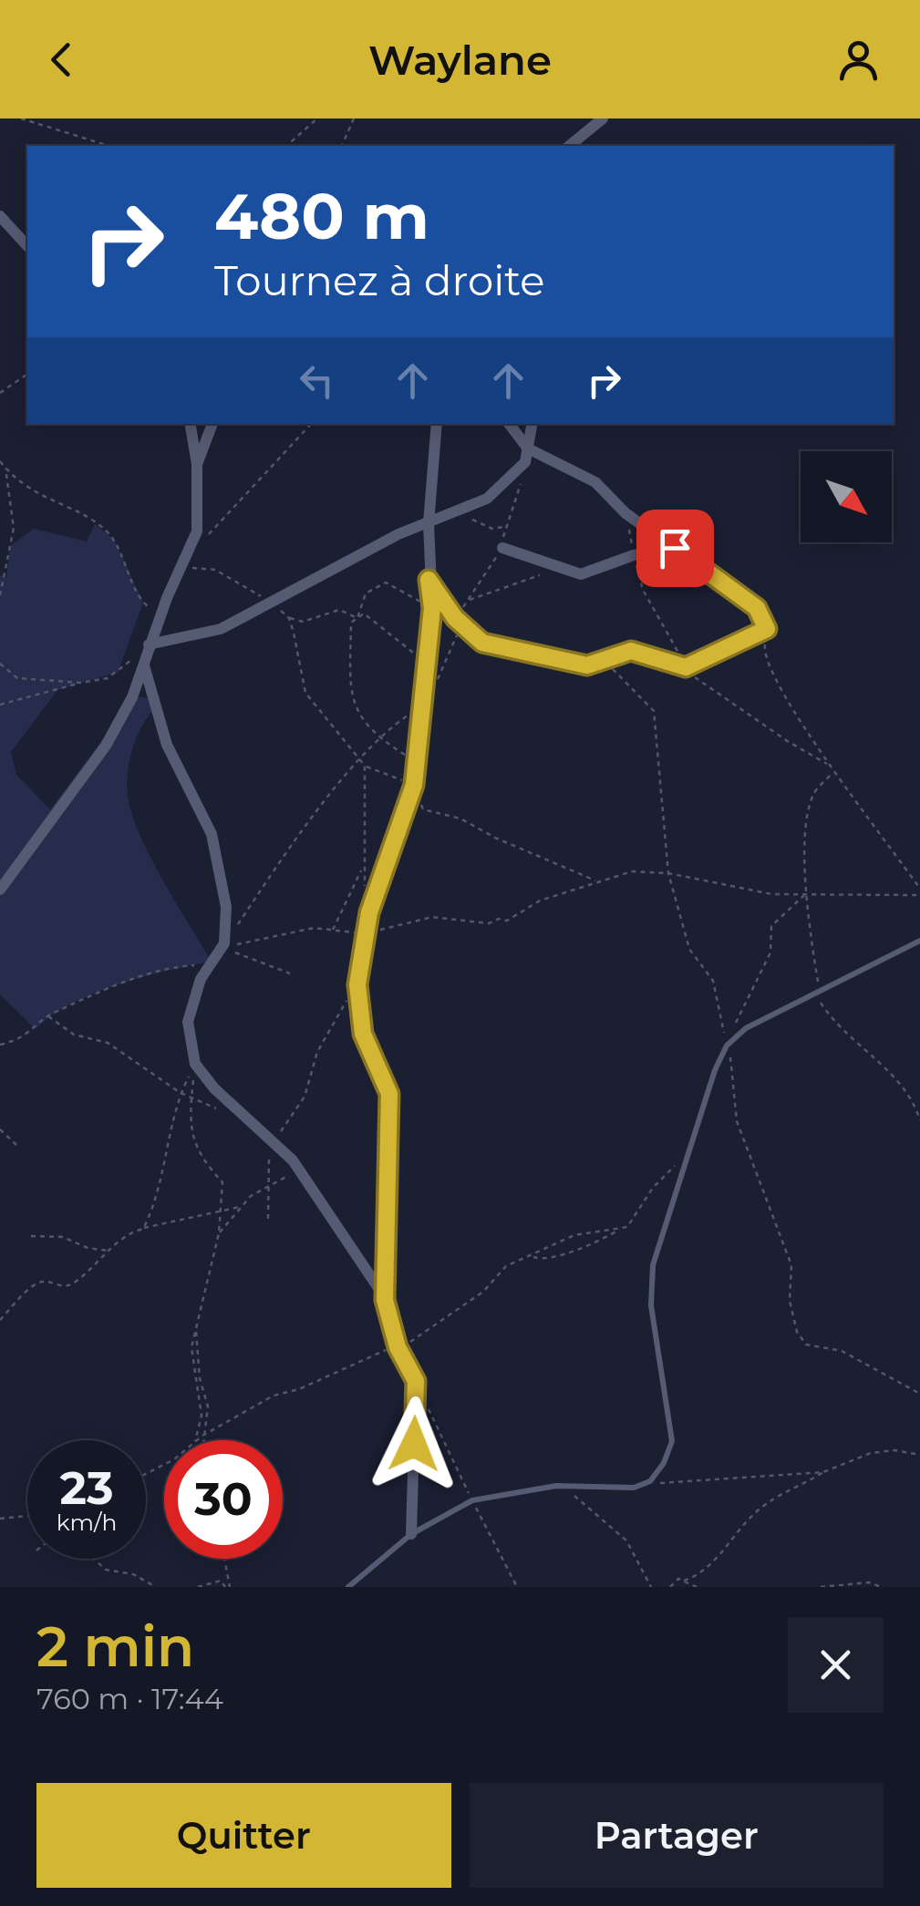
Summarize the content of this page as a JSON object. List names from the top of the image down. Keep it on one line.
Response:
{"north":"bottom right","page":{"header":"Waylane","turn":["480 m","Tournez à droite"],"speed":"23 km/h","limit":"30","heading":["2 min","760 m · 17:44"],"buttons":["Quitter","Partager"]}}
